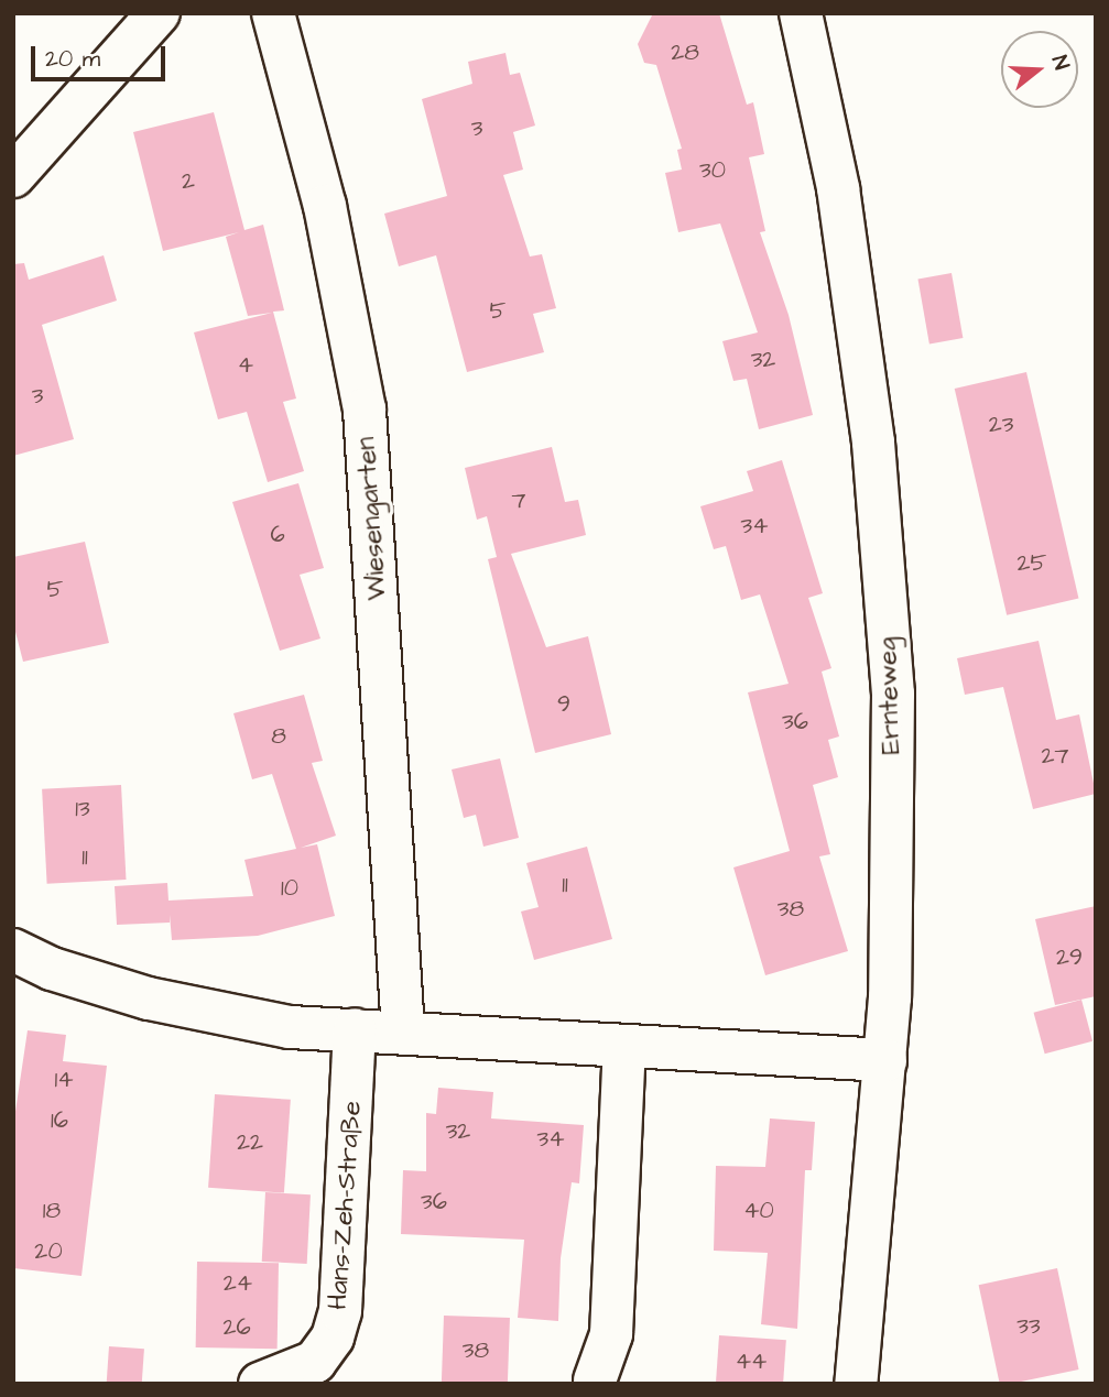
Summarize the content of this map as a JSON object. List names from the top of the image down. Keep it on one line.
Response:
{"streets":{"street":["Wiesengarten","Ernteweg","Hans-Zeh-Straße"]},"house_numbers":["28","3","30","2","5","32","4","3","23","7","34","6","25","5","9","36","8","27","13","11","11","10","38","29","14","16","32","34","22","36","18","40","20","24","33","26","38","44"],"scale_bar":"20 m","north":"right"}
